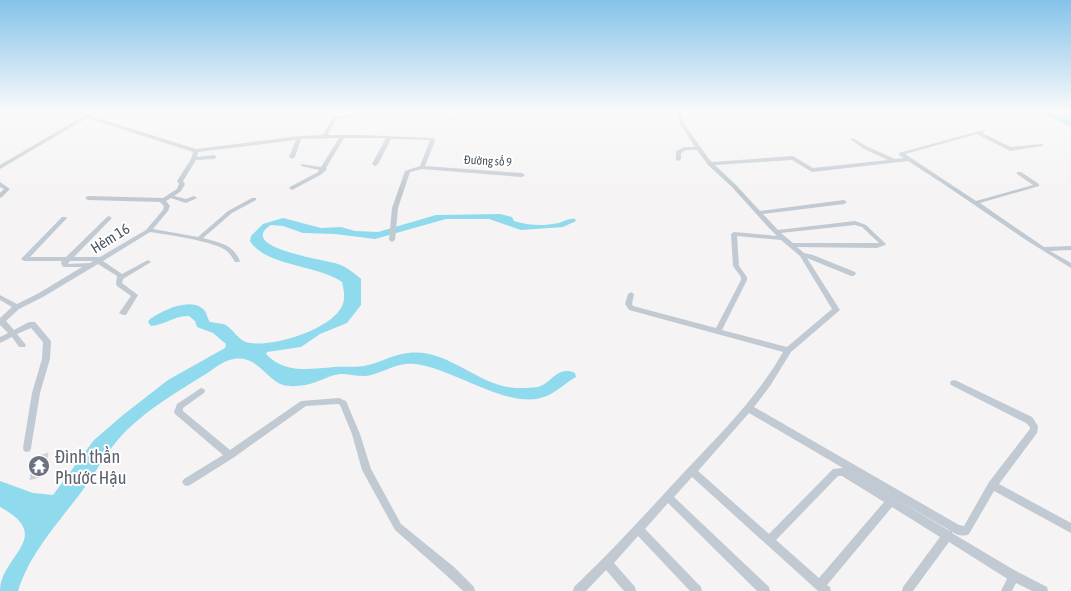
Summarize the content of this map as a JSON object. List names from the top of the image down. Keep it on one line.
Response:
{"streets":{"street":["Đường số 9","Hẻm 16"]},"places":{"temple":["Đình thần Phước Hậu"]}}
